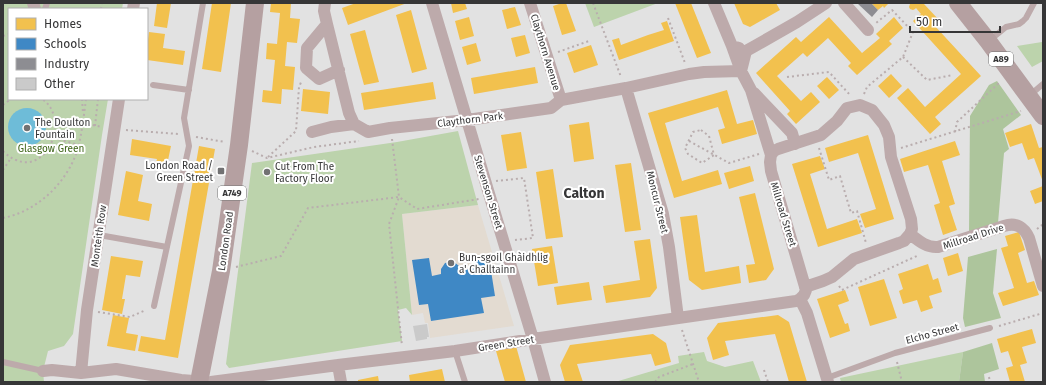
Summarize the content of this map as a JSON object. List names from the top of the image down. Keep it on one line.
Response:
{"streets":{"main road":["A89","A749","London Road"],"street":["Claythorn Avenue","Claythorn Park","Stevenson Street","Moncur Street","Millroad Street","Monteith Row","Millroad Drive","Green Street"],"lane":["Elcho Street"]},"crossings":[["Claythorn Avenue","Claythorn Park"],["Claythorn Park","Stevenson Street"],["Claythorn Park","Moncur Street"],["Claythorn Park","Millroad Street"],["Stevenson Street","Green Street"],["Moncur Street","Green Street"],["Monteith Row","Green Street"],["London Road","Green Street"]],"districts":["Calton"],"parks":["Glasgow Green"],"places":{"other":["The Doulton Fountain","Cut From The Factory Floor","Bun-sgoil Ghàidhlig a' Challtainn"],"transit":["London Road / Green Street"]},"legend":["Homes","Schools","Industry","Other"],"scale_bar":"50 m"}
